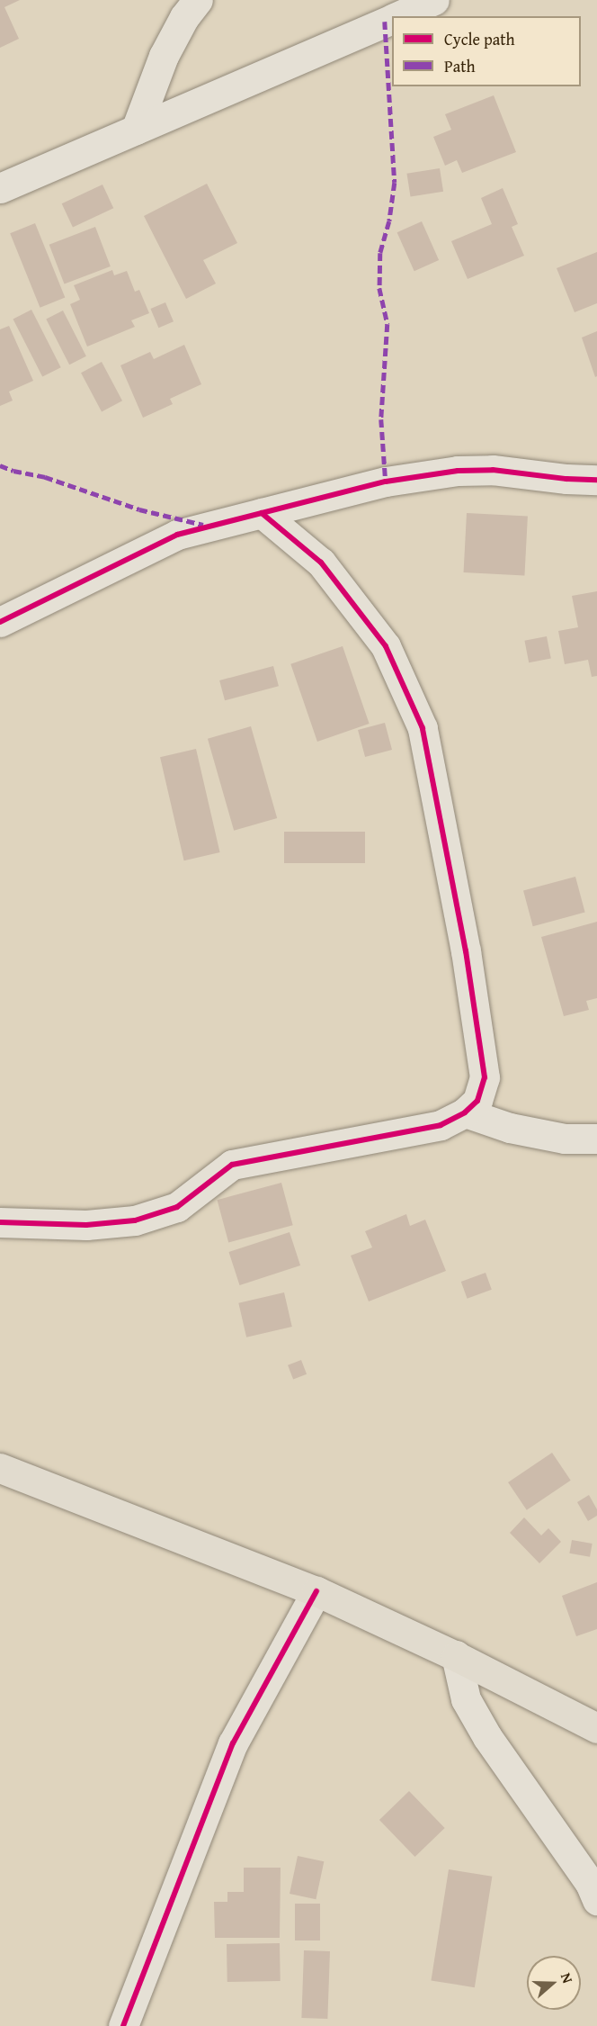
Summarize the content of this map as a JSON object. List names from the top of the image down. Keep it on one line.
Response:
{"legend":["Cycle path","Path"],"north":"right"}
